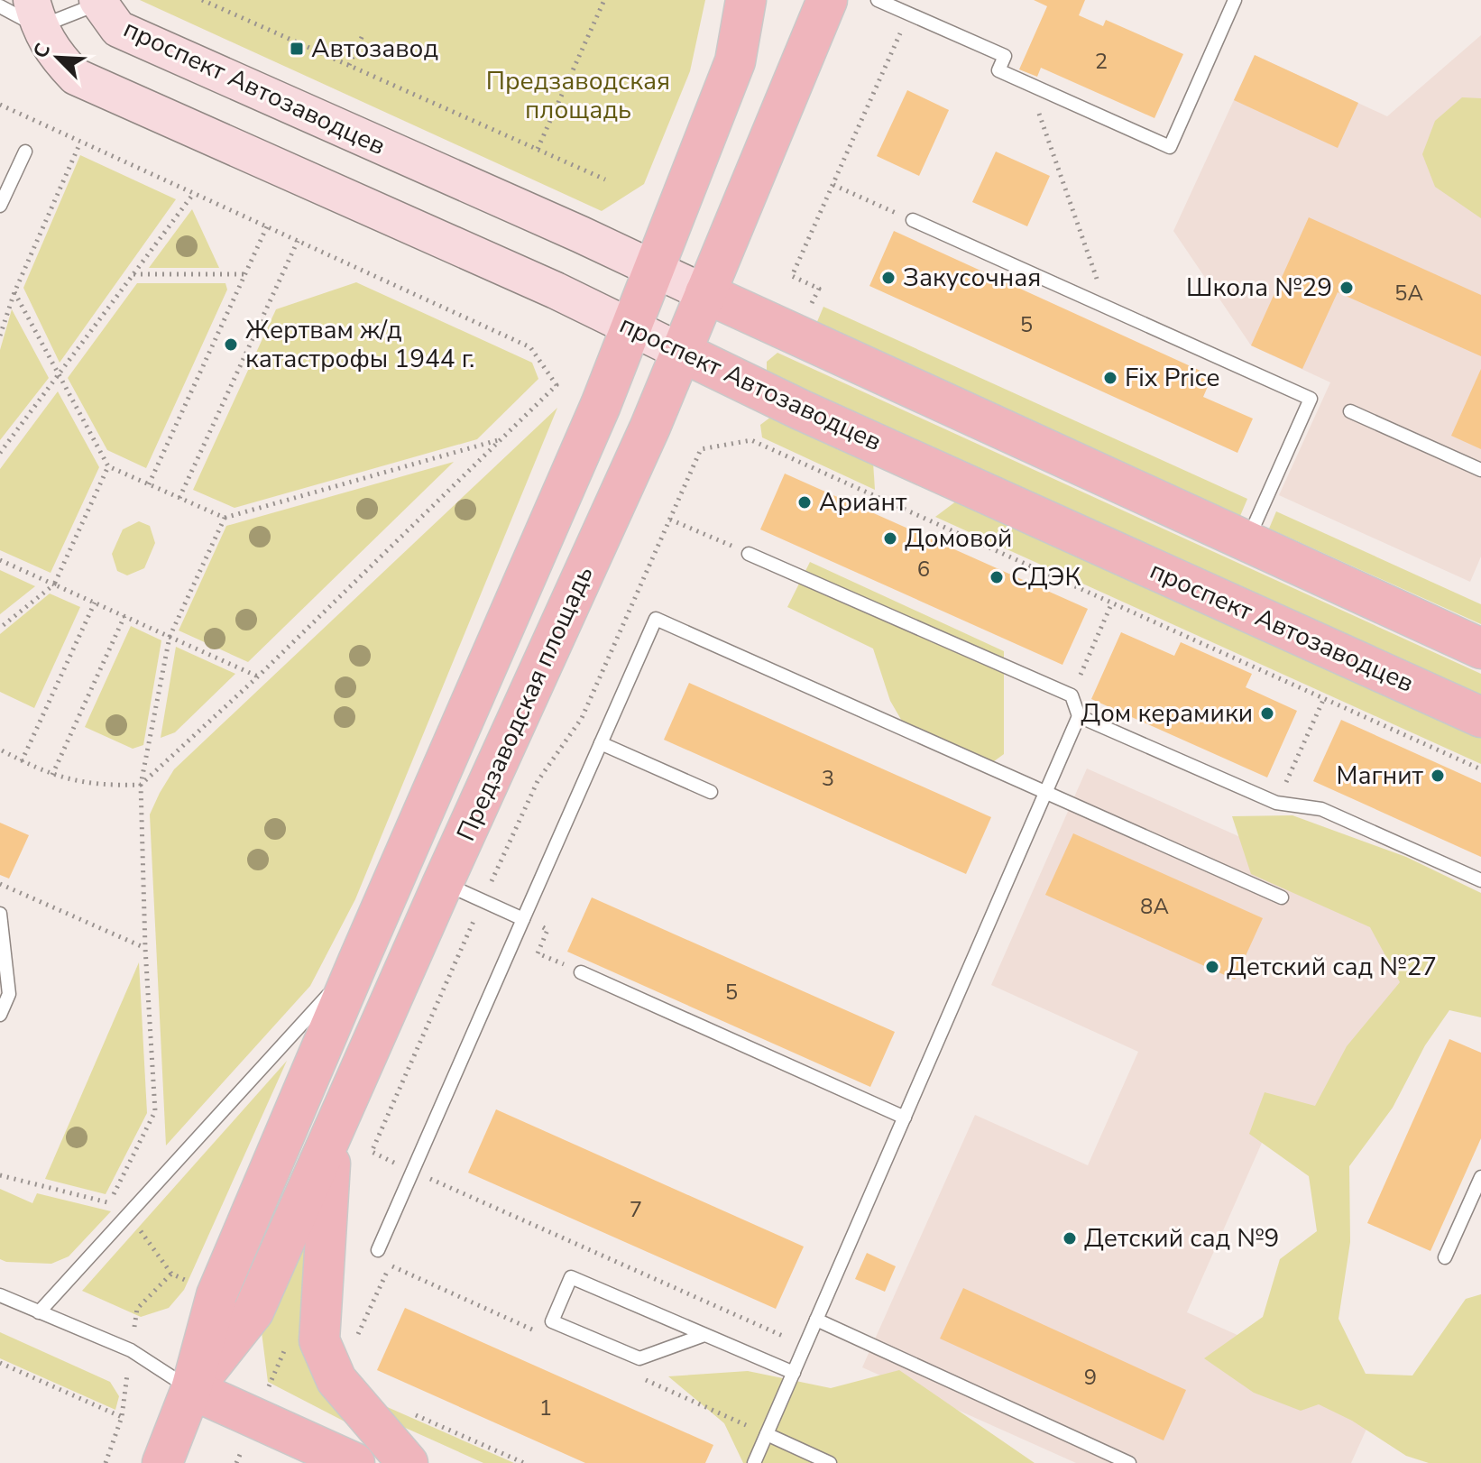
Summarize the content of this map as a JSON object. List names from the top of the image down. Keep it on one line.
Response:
{"streets":{"main road":["проспект Автозаводцев","Предзаводская площадь"]},"crossings":[["проспект Автозаводцев","Предзаводская площадь"]],"parks":["Предзаводская площадь"],"places":{"transit":["Автозавод"],"other":["Закусочная","Школа №29","Жертвам ж/д катастрофы 1944 г.","Fix Price","Ариант","Домовой","СДЭК","Дом керамики","Магнит","Детский сад №27","Детский сад №9"]},"house_numbers":["2","5А","5","6","3","8А","5","7","9","1"],"north":"top left"}
